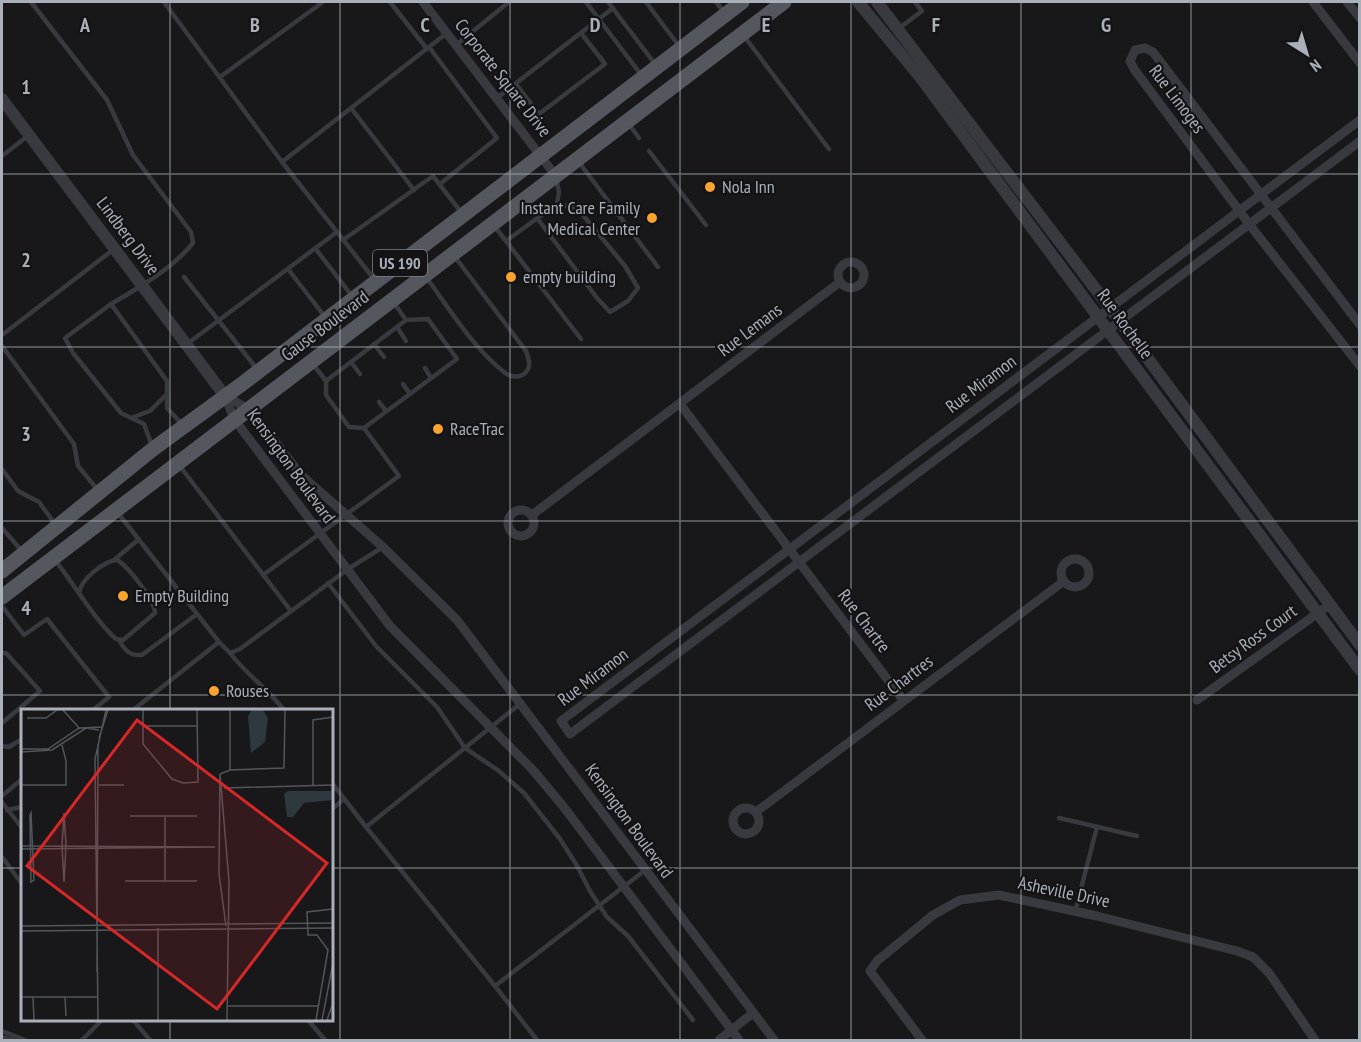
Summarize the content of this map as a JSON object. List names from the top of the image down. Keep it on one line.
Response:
{"streets":{"main road":["US 190","Gause Boulevard"],"street":["Corporate Square Drive","Rue Limoges","Lindberg Drive","Rue Rochelle","Rue Lemans","Rue Miramon","Kensington Boulevard","Rue Chartre","Betsy Ross Court","Rue Chartres","Asheville Drive"]},"crossings":[["Corporate Square Drive","Gause Boulevard"],["Rue Limoges","Rue Miramon"],["Lindberg Drive","Gause Boulevard"],["Lindberg Drive","Kensington Boulevard"],["Rue Rochelle","Rue Miramon"],["Rue Rochelle","Betsy Ross Court"],["Gause Boulevard","Kensington Boulevard"],["Rue Miramon","Rue Chartre"],["Rue Chartre","Rue Chartres"]],"places":["Nola Inn","Instant Care Family Medical Center","empty building","RaceTrac","Empty Building","Rouses"],"north":"bottom right","grid":{"columns":["A","B","C","D","E","F","G"],"rows":["1","2","3","4"]}}
